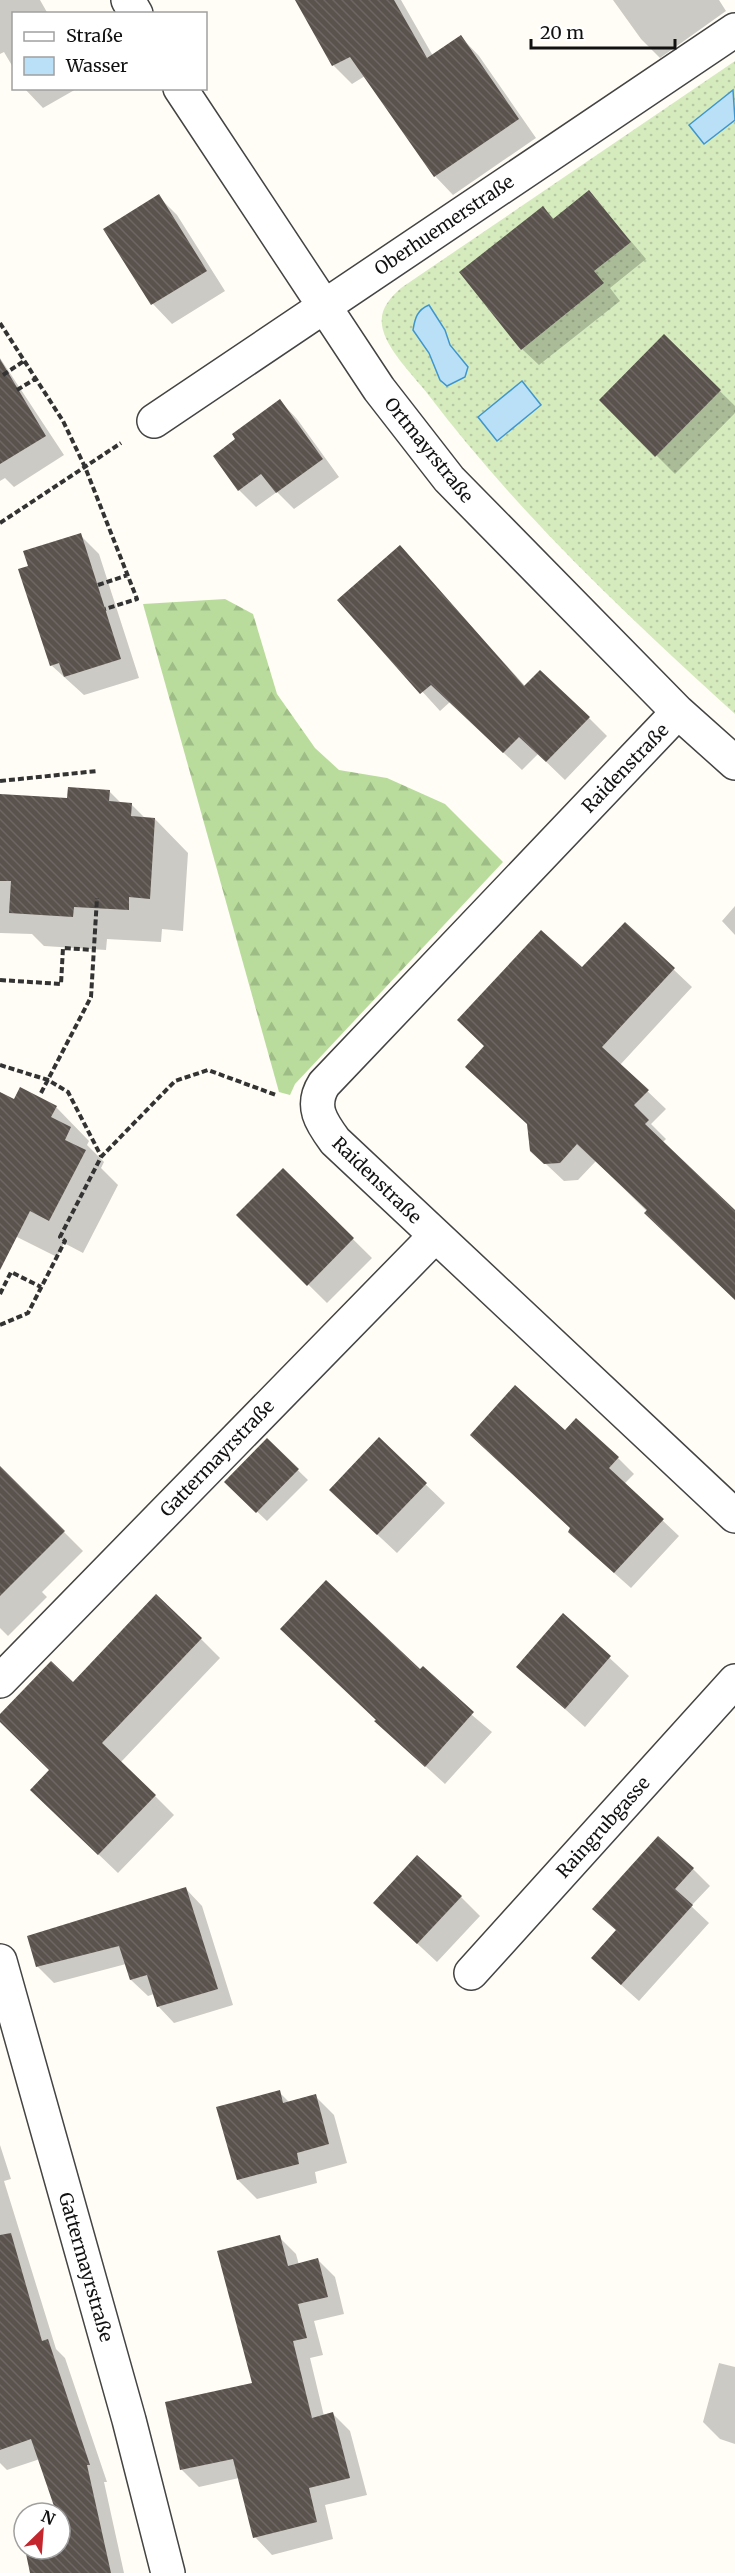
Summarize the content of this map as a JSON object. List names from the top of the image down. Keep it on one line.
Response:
{"streets":{"street":["Oberhuemerstraße","Ortmayrstraße","Raidenstraße","Gattermayrstraße","Raingrubgasse"]},"crossings":[["Oberhuemerstraße","Ortmayrstraße"],["Ortmayrstraße","Raidenstraße"],["Raidenstraße","Gattermayrstraße"]],"legend":["Straße","Wasser"],"scale_bar":"20 m","north":"top right"}
